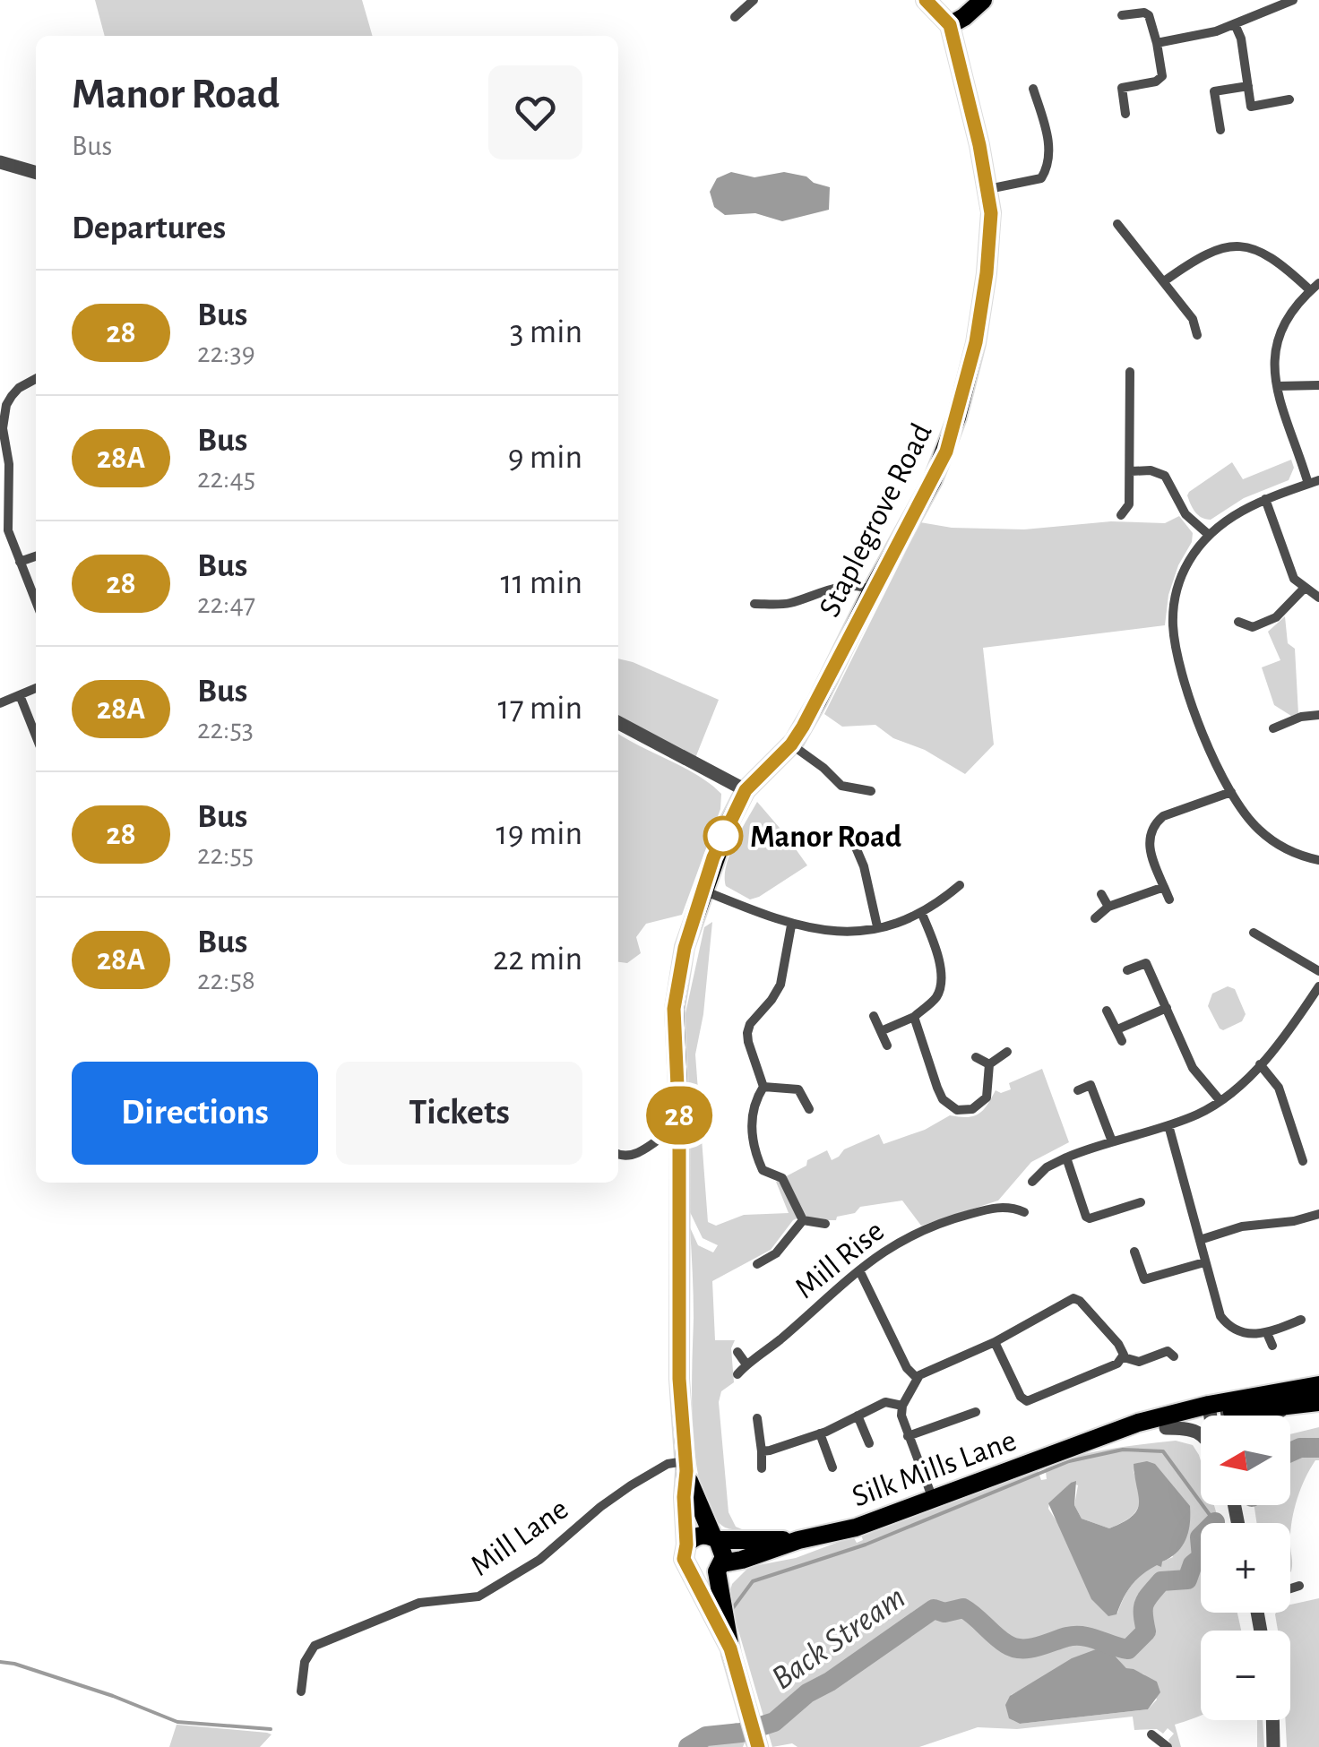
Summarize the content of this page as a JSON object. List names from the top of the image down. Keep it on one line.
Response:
{"streets":{"main road":["Staplegrove Road","Silk Mills Lane"],"street":["Mill Rise","Mill Lane"]},"crossings":[["Staplegrove Road","Mill Lane"]],"water":["Back Stream"],"places":["Manor Road"],"lines":["bus line 28"],"north":"left","page":{"on_map":"28","heading":[["Manor Road","Bus"],"Departures"],"list":[{"mark":"28","name":"Bus","note":"22:39","value":"3 min"},{"mark":"28A","name":"Bus","note":"22:45","value":"9 min"},{"mark":"28","name":"Bus","note":"22:47","value":"11 min"},{"mark":"28A","name":"Bus","note":"22:53","value":"17 min"},{"mark":"28","name":"Bus","note":"22:55","value":"19 min"},{"mark":"28A","name":"Bus","note":"22:58","value":"22 min"}],"buttons":["Directions","Tickets"],"map_buttons":["+","−"]}}
